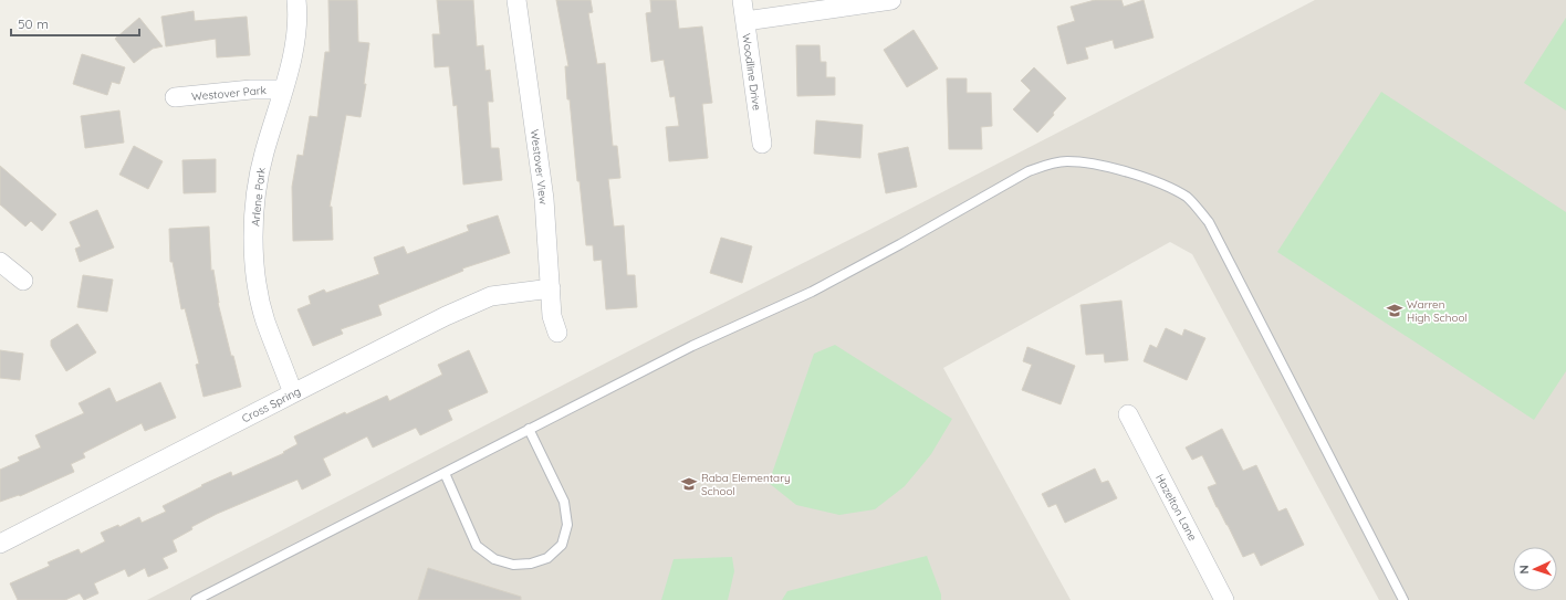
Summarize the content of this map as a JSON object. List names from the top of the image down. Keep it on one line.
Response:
{"streets":{"street":["Woodline Drive","Westover Park","Westover View","Arlene Park","Cross Spring","Hazelton Lane"]},"crossings":[["Westover Park","Arlene Park"],["Westover View","Cross Spring"],["Arlene Park","Cross Spring"]],"places":{"school or university":["Warren High School","Raba Elementary School"]},"scale_bar":"50 m","north":"left"}
